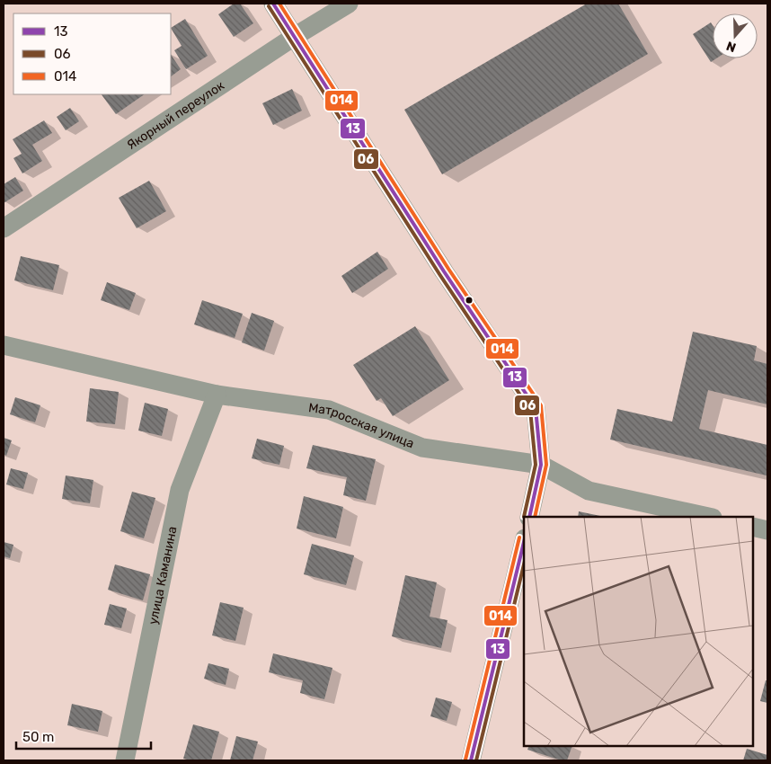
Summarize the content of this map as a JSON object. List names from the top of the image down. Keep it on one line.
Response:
{"streets":{"street":["Якорный переулок","Матросская улица","улица Каманина"]},"crossings":[["Матросская улица","улица Каманина"]],"lines":["transit line 13","transit line 014","transit line 06"],"legend":["13","06","014"],"scale_bar":"50 m","north":"bottom"}
